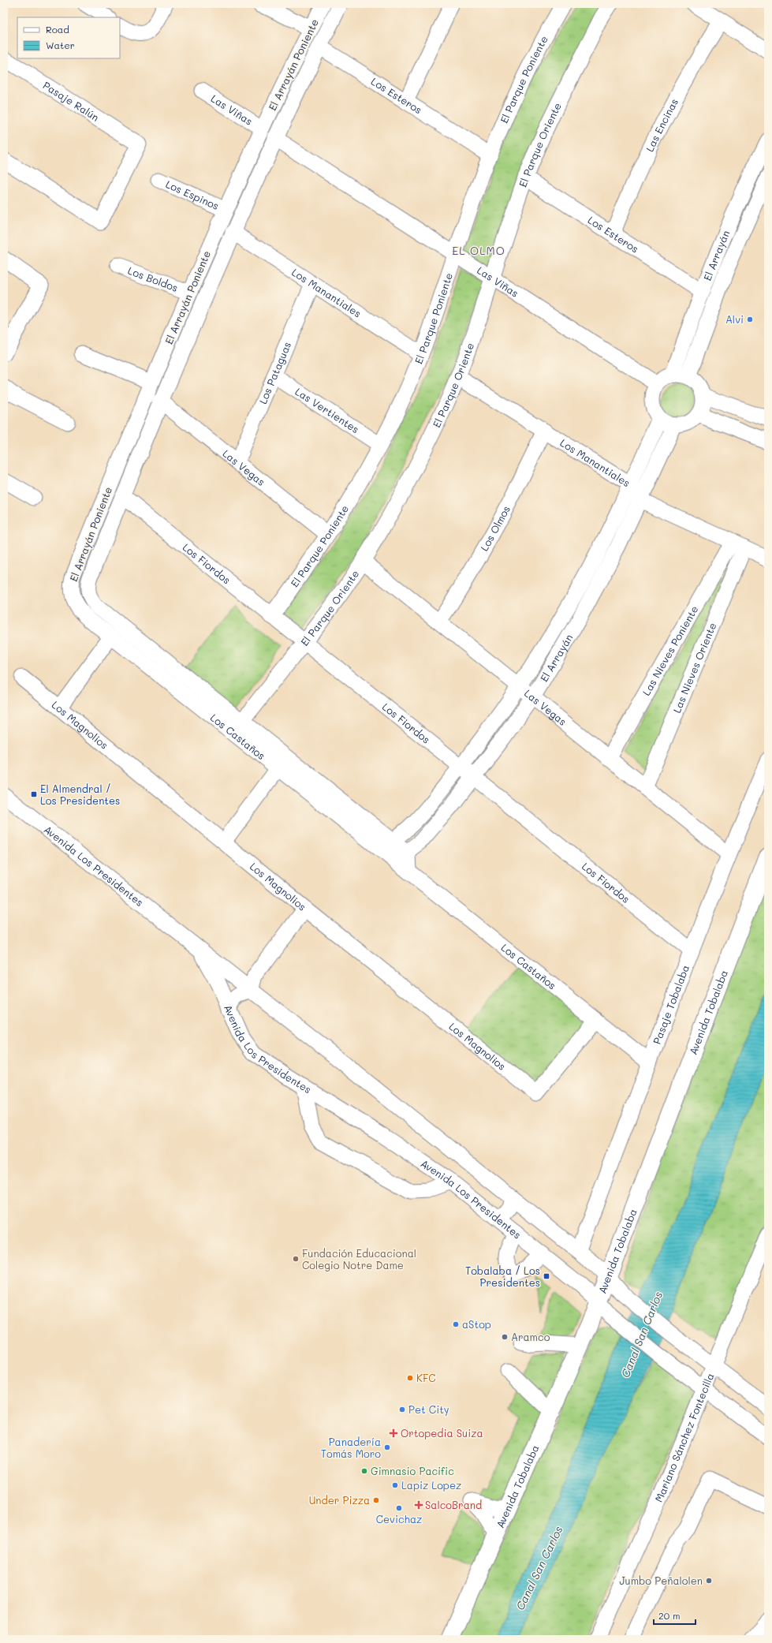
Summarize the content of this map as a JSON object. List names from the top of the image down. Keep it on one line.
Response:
{"streets":{"main road":["Avenida Tobalaba"],"street":["El Arrayán Poniente","El Parque Poniente","Los Esteros","Pasaje Ralún","Las Viñas","Las Encinas","El Parque Oriente","Los Espinos","El Arrayán","Los Boldos","Los Manantiales","Los Pataguas","Las Vertientes","Las Vegas","Los Olmos","Los Fiordos","Las Nieves Poniente","Las Nieves Oriente","Los Magnolios","Los Castaños","Avenida Los Presidentes","Pasaje Tobalaba","Mariano Sánchez Fontecilla"]},"crossings":[["El Arrayán Poniente","Los Esteros"],["El Arrayán Poniente","Las Viñas"],["El Arrayán Poniente","Los Espinos"],["El Arrayán Poniente","Los Boldos"],["El Arrayán Poniente","Los Manantiales"],["El Arrayán Poniente","Las Vegas"],["El Arrayán Poniente","Los Fiordos"],["El Arrayán Poniente","Los Castaños"],["El Parque Poniente","Los Esteros"],["El Parque Poniente","Las Viñas"],["El Parque Poniente","Los Manantiales"],["El Parque Poniente","Las Vertientes"],["El Parque Poniente","Las Vegas"],["El Parque Poniente","Los Fiordos"],["Los Esteros","Las Encinas"],["Los Esteros","El Parque Oriente"],["Los Esteros","El Arrayán"],["Las Viñas","El Parque Oriente"],["Las Viñas","El Arrayán"],["El Parque Oriente","Los Manantiales"],["El Parque Oriente","Las Vegas"],["El Parque Oriente","Los Fiordos"],["El Parque Oriente","Los Castaños"],["El Arrayán","Los Manantiales"],["El Arrayán","Las Vegas"],["El Arrayán","Los Fiordos"],["El Arrayán","Los Castaños"],["Los Manantiales","Los Pataguas"],["Los Manantiales","Los Olmos"],["Los Pataguas","Las Vertientes"],["Los Pataguas","Las Vegas"],["Las Vegas","Los Olmos"],["Las Vegas","Las Nieves Poniente"],["Las Vegas","Las Nieves Oriente"],["Las Vegas","Pasaje Tobalaba"],["Los Fiordos","Pasaje Tobalaba"],["Las Nieves Poniente","Las Nieves Oriente"],["Los Magnolios","Los Castaños"],["Los Castaños","Pasaje Tobalaba"],["Avenida Los Presidentes","Pasaje Tobalaba"],["Avenida Los Presidentes","Avenida Tobalaba"],["Avenida Los Presidentes","Mariano Sánchez Fontecilla"]],"districts":["EL OLMO"],"water":["Canal San Carlos"],"places":{"other":["Alvi","Fundación Educacional Colegio Notre Dame","aStop","Aramco","KFC","Pet City","Panadería Tomás Moro","Gimnasio Pacific","Lapiz Lopez","Under Pizza","Cevichaz","Jumbo Peñalolen"],"transit":["El Almendral / Los Presidentes","Tobalaba / Los Presidentes"],"health":["Ortopedia Suiza","SalcoBrand"]},"legend":["Road","Water"],"scale_bar":"20 m"}
